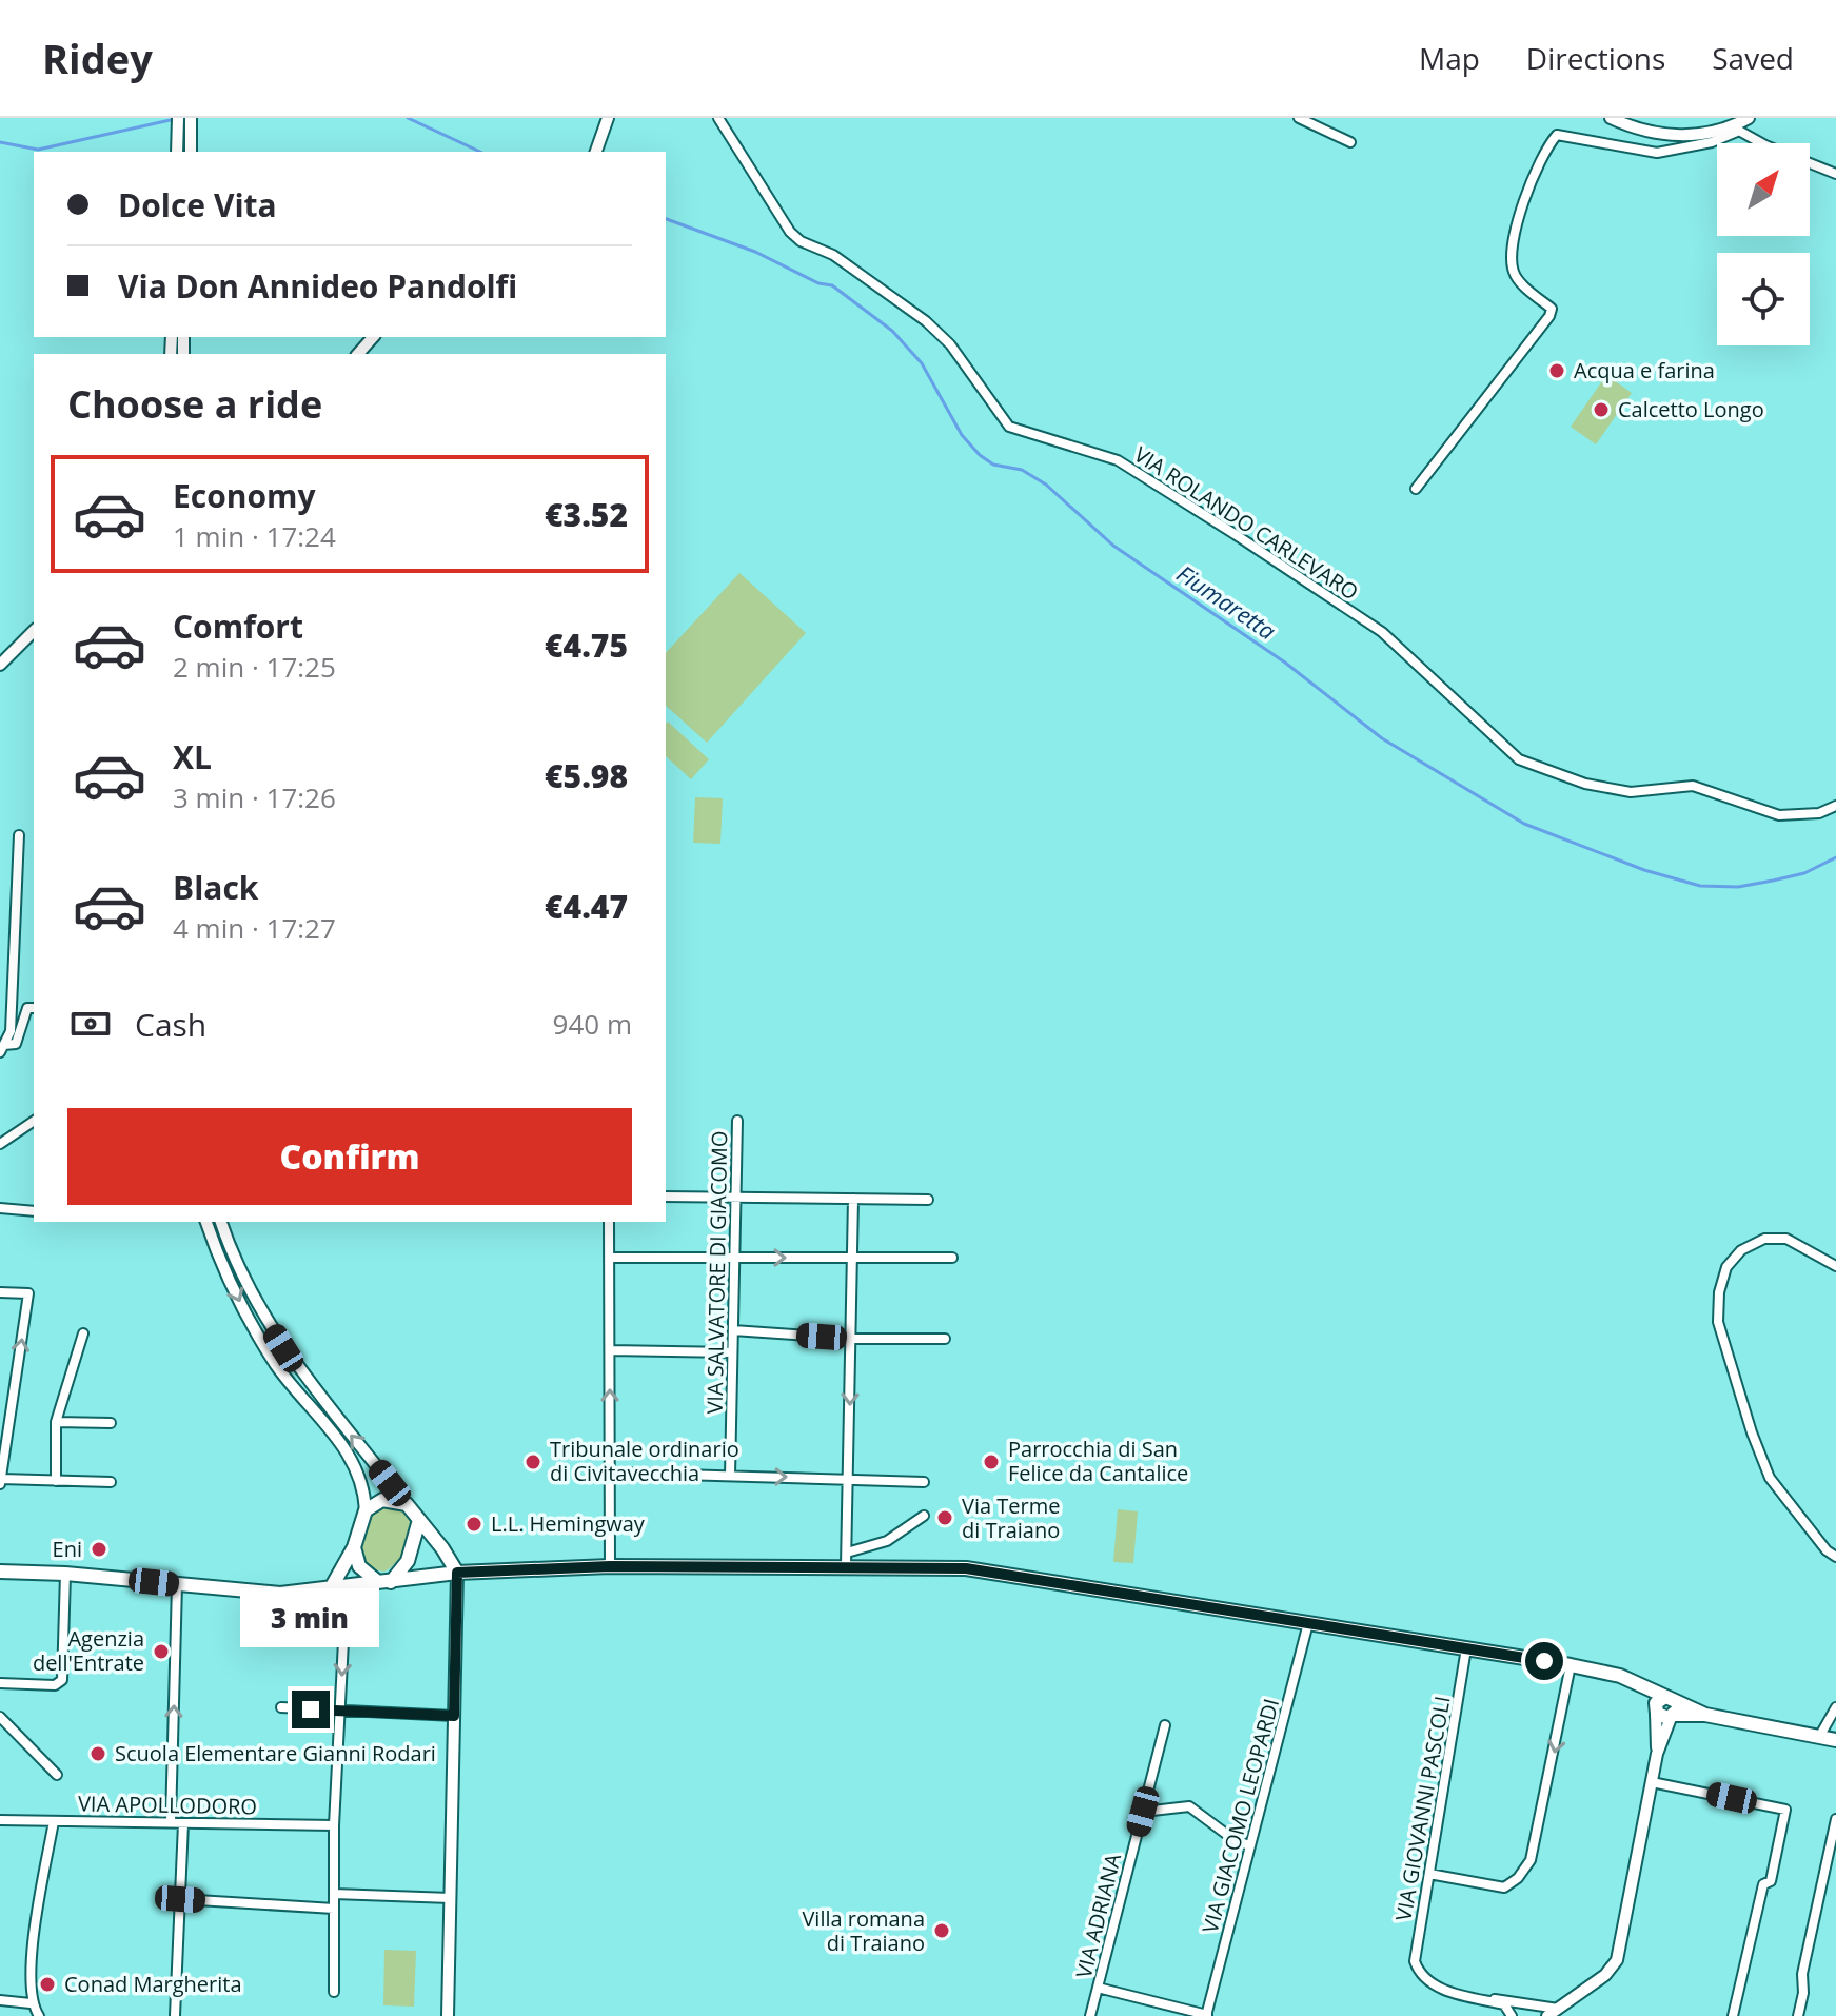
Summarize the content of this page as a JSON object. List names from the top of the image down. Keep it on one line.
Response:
{"streets":{"street":["VIA ROLANDO CARLEVARO","VIA SALVATORE DI GIACOMO","VIA APOLLODORO","VIA GIOVANNI PASCOLI","VIA GIACOMO LEOPARDI","VIA ADRIANA"]},"water":["Fiumaretta"],"places":["Acqua e farina","Calcetto Longo","Tribunale ordinario di Civitavecchia","Parrocchia di San Felice da Cantalice","Via Terme di Traiano","L.L. Hemingway","Eni","Agenzia dell'Entrate","Scuola Elementare Gianni Rodari","Villa romana di Traiano","Conad Margherita"],"north":"top right","page":{"header":"Ridey","nav":["Map","Directions","Saved"],"banner":["Dolce Vita","Via Don Annideo Pandolfi"],"heading":"Choose a ride","list":[{"name":"Economy","note":"1 min · 17:24","value":"€3.52"},{"name":"Comfort","note":"2 min · 17:25","value":"€4.75"},{"name":"XL","note":"3 min · 17:26","value":"€5.98"},{"name":"Black","note":"4 min · 17:27","value":"€4.47"}],"pay":["Cash","940 m"],"buttons":"Confirm","bubble":"3 min"}}
